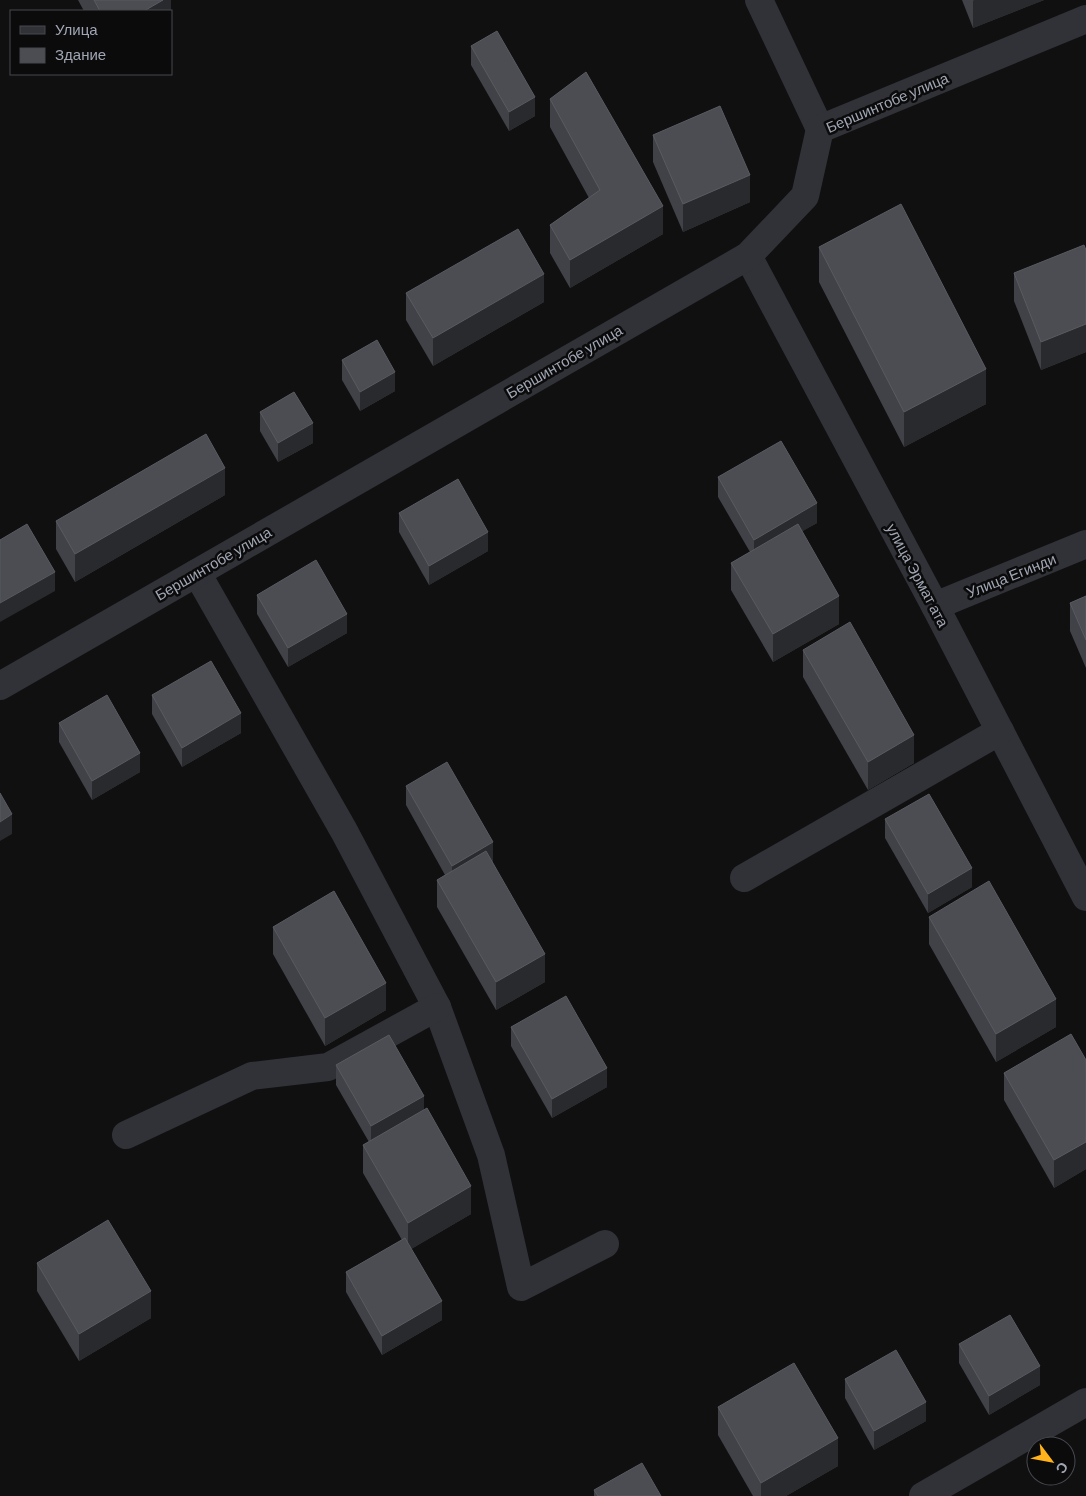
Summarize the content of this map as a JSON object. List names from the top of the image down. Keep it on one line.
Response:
{"streets":{"street":["Бершинтобе улица","улица Эрмат ата","Улица Егинди"]},"crossings":[["Бершинтобе улица","улица Эрмат ата"],["улица Эрмат ата","Улица Егинди"]],"legend":["Улица","Здание"],"north":"bottom right"}
